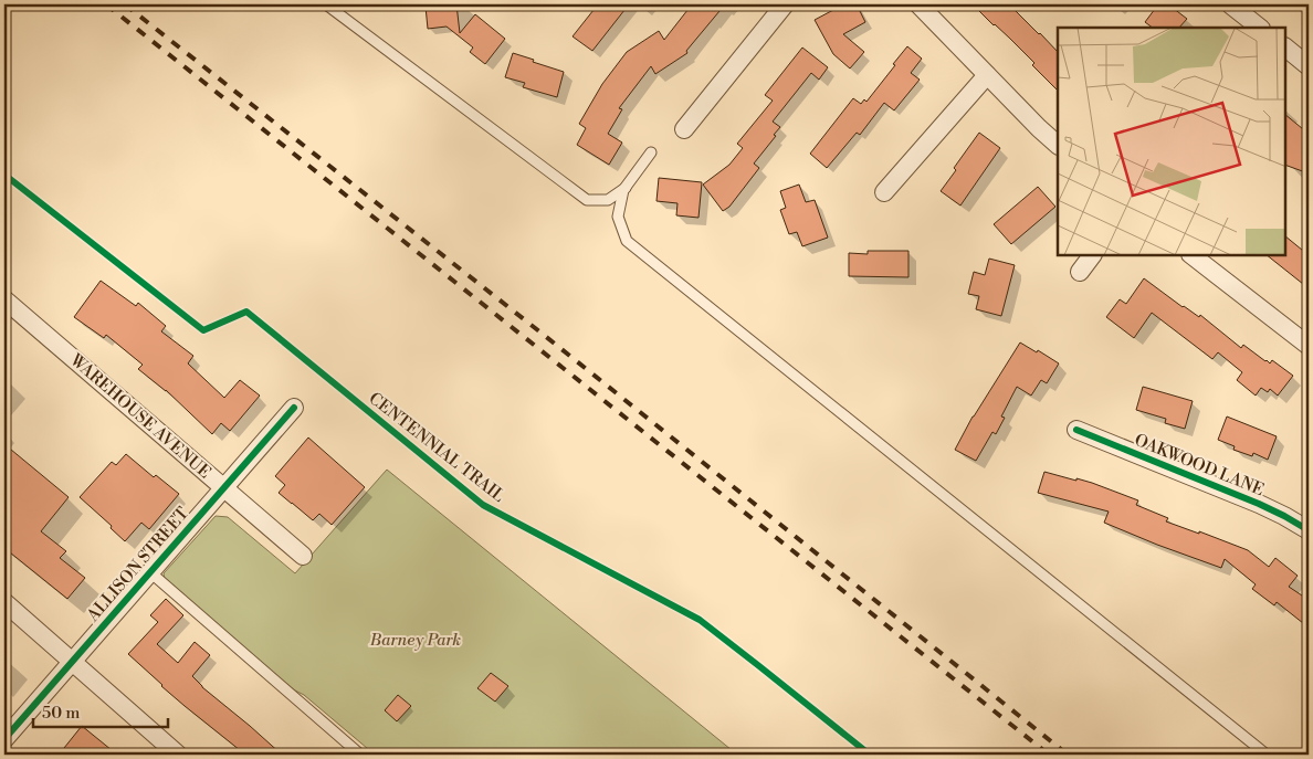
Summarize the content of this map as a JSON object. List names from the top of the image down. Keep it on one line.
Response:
{"streets":{"street":["WAREHOUSE AVENUE","OAKWOOD LANE","ALLISON STREET"],"cycle path":["CENTENNIAL TRAIL"]},"crossings":[["WAREHOUSE AVENUE","ALLISON STREET"]],"parks":["Barney Park"],"scale_bar":"50 m"}
